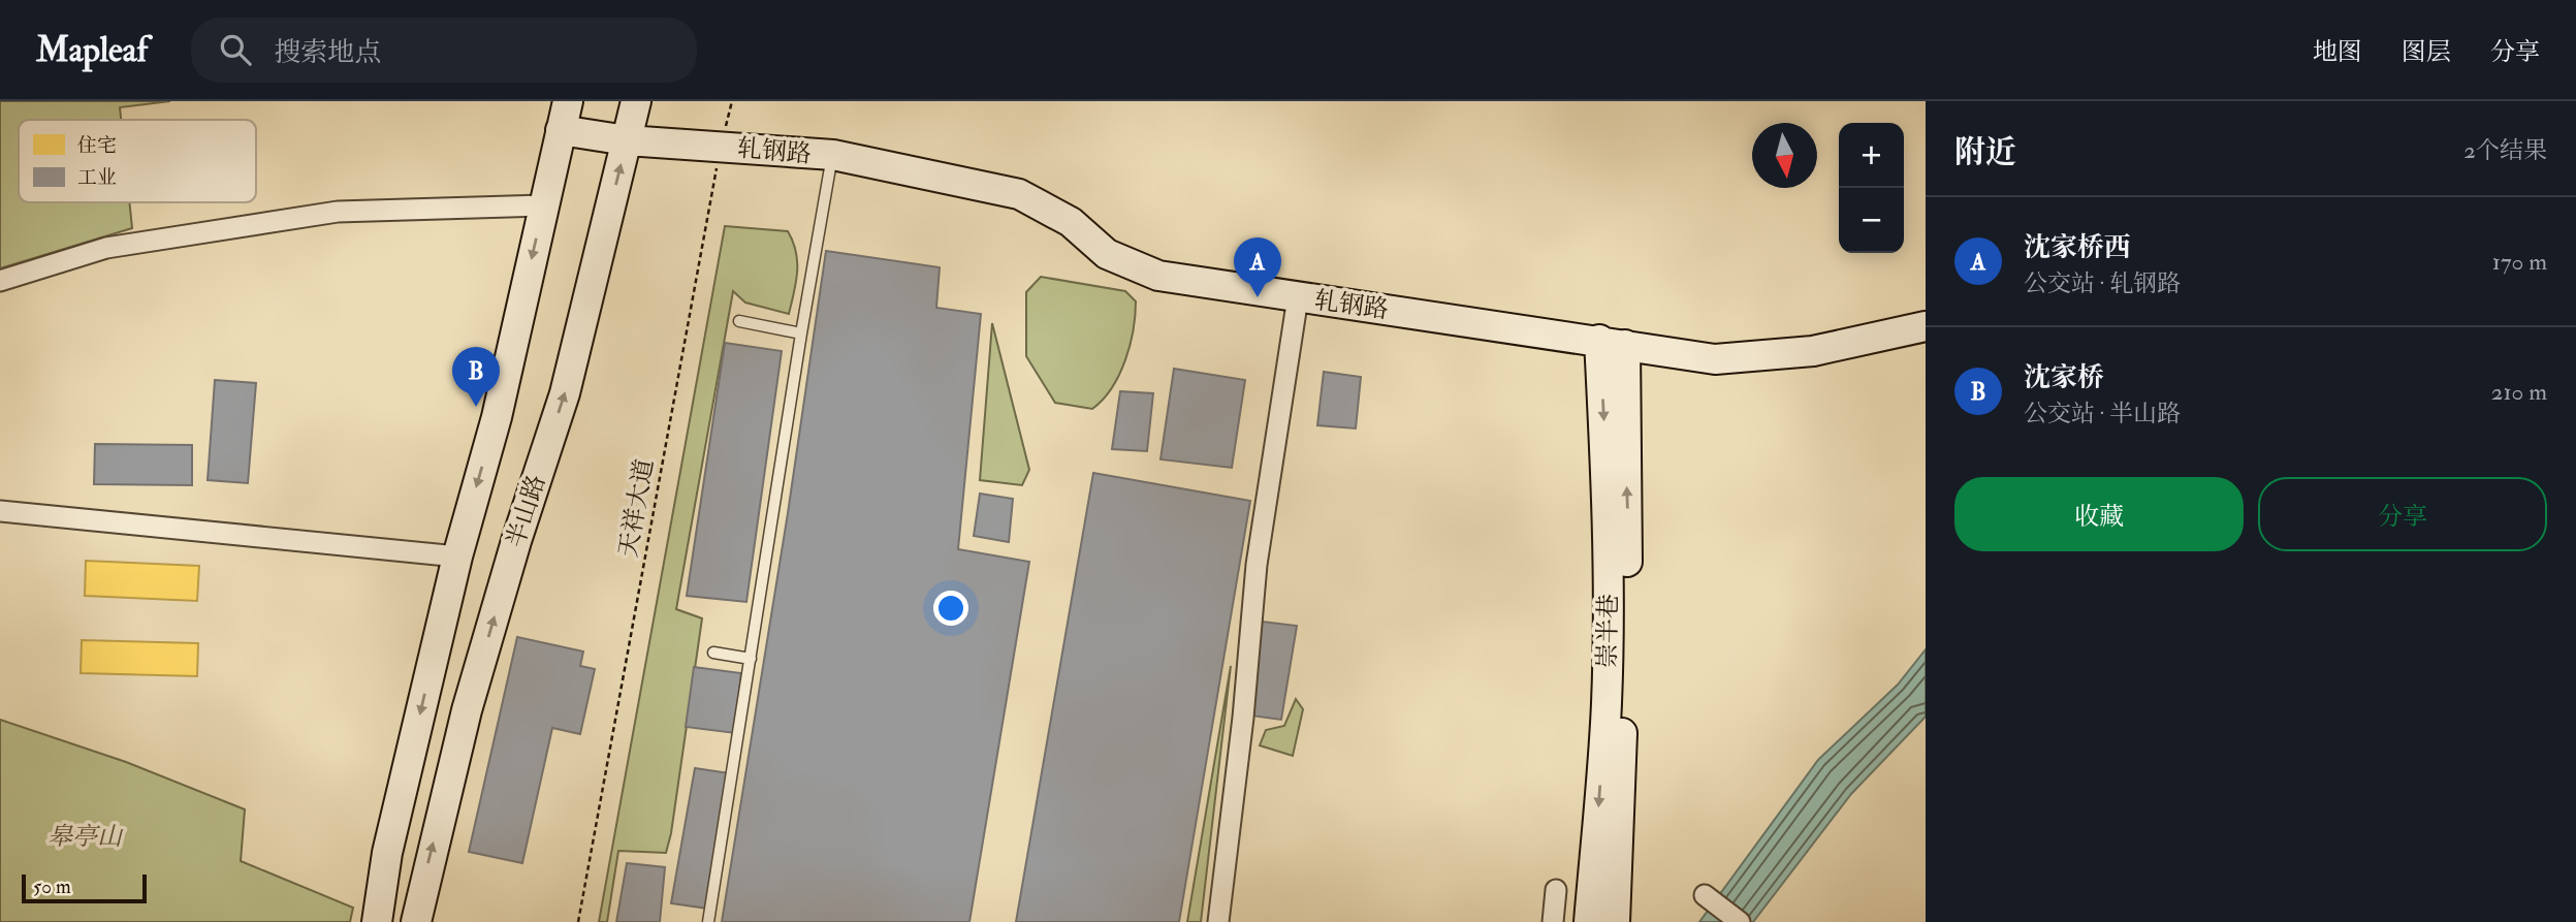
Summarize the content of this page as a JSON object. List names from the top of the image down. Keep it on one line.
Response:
{"streets":{"street":["轧钢路","半山路","崇半巷"],"path":["天祥大道"]},"crossings":[["轧钢路","天祥大道"],["轧钢路","半山路"],["轧钢路","崇半巷"]],"parks":["皋亭山"],"legend":["住宅","工业"],"scale_bar":"50 m","north":"bottom","page":{"header":"Mapleaf","search":"搜索地点","nav":["地图","图层","分享"],"heading":["附近","2个结果"],"map_buttons":["+","−"],"list":[{"mark":"A","name":"沈家桥西","note":"公交站 · 轧钢路","value":"170 m"},{"mark":"B","name":"沈家桥","note":"公交站 · 半山路","value":"210 m"}],"pins":["A","B"],"buttons":["收藏","分享"],"scale":"50 m"}}
